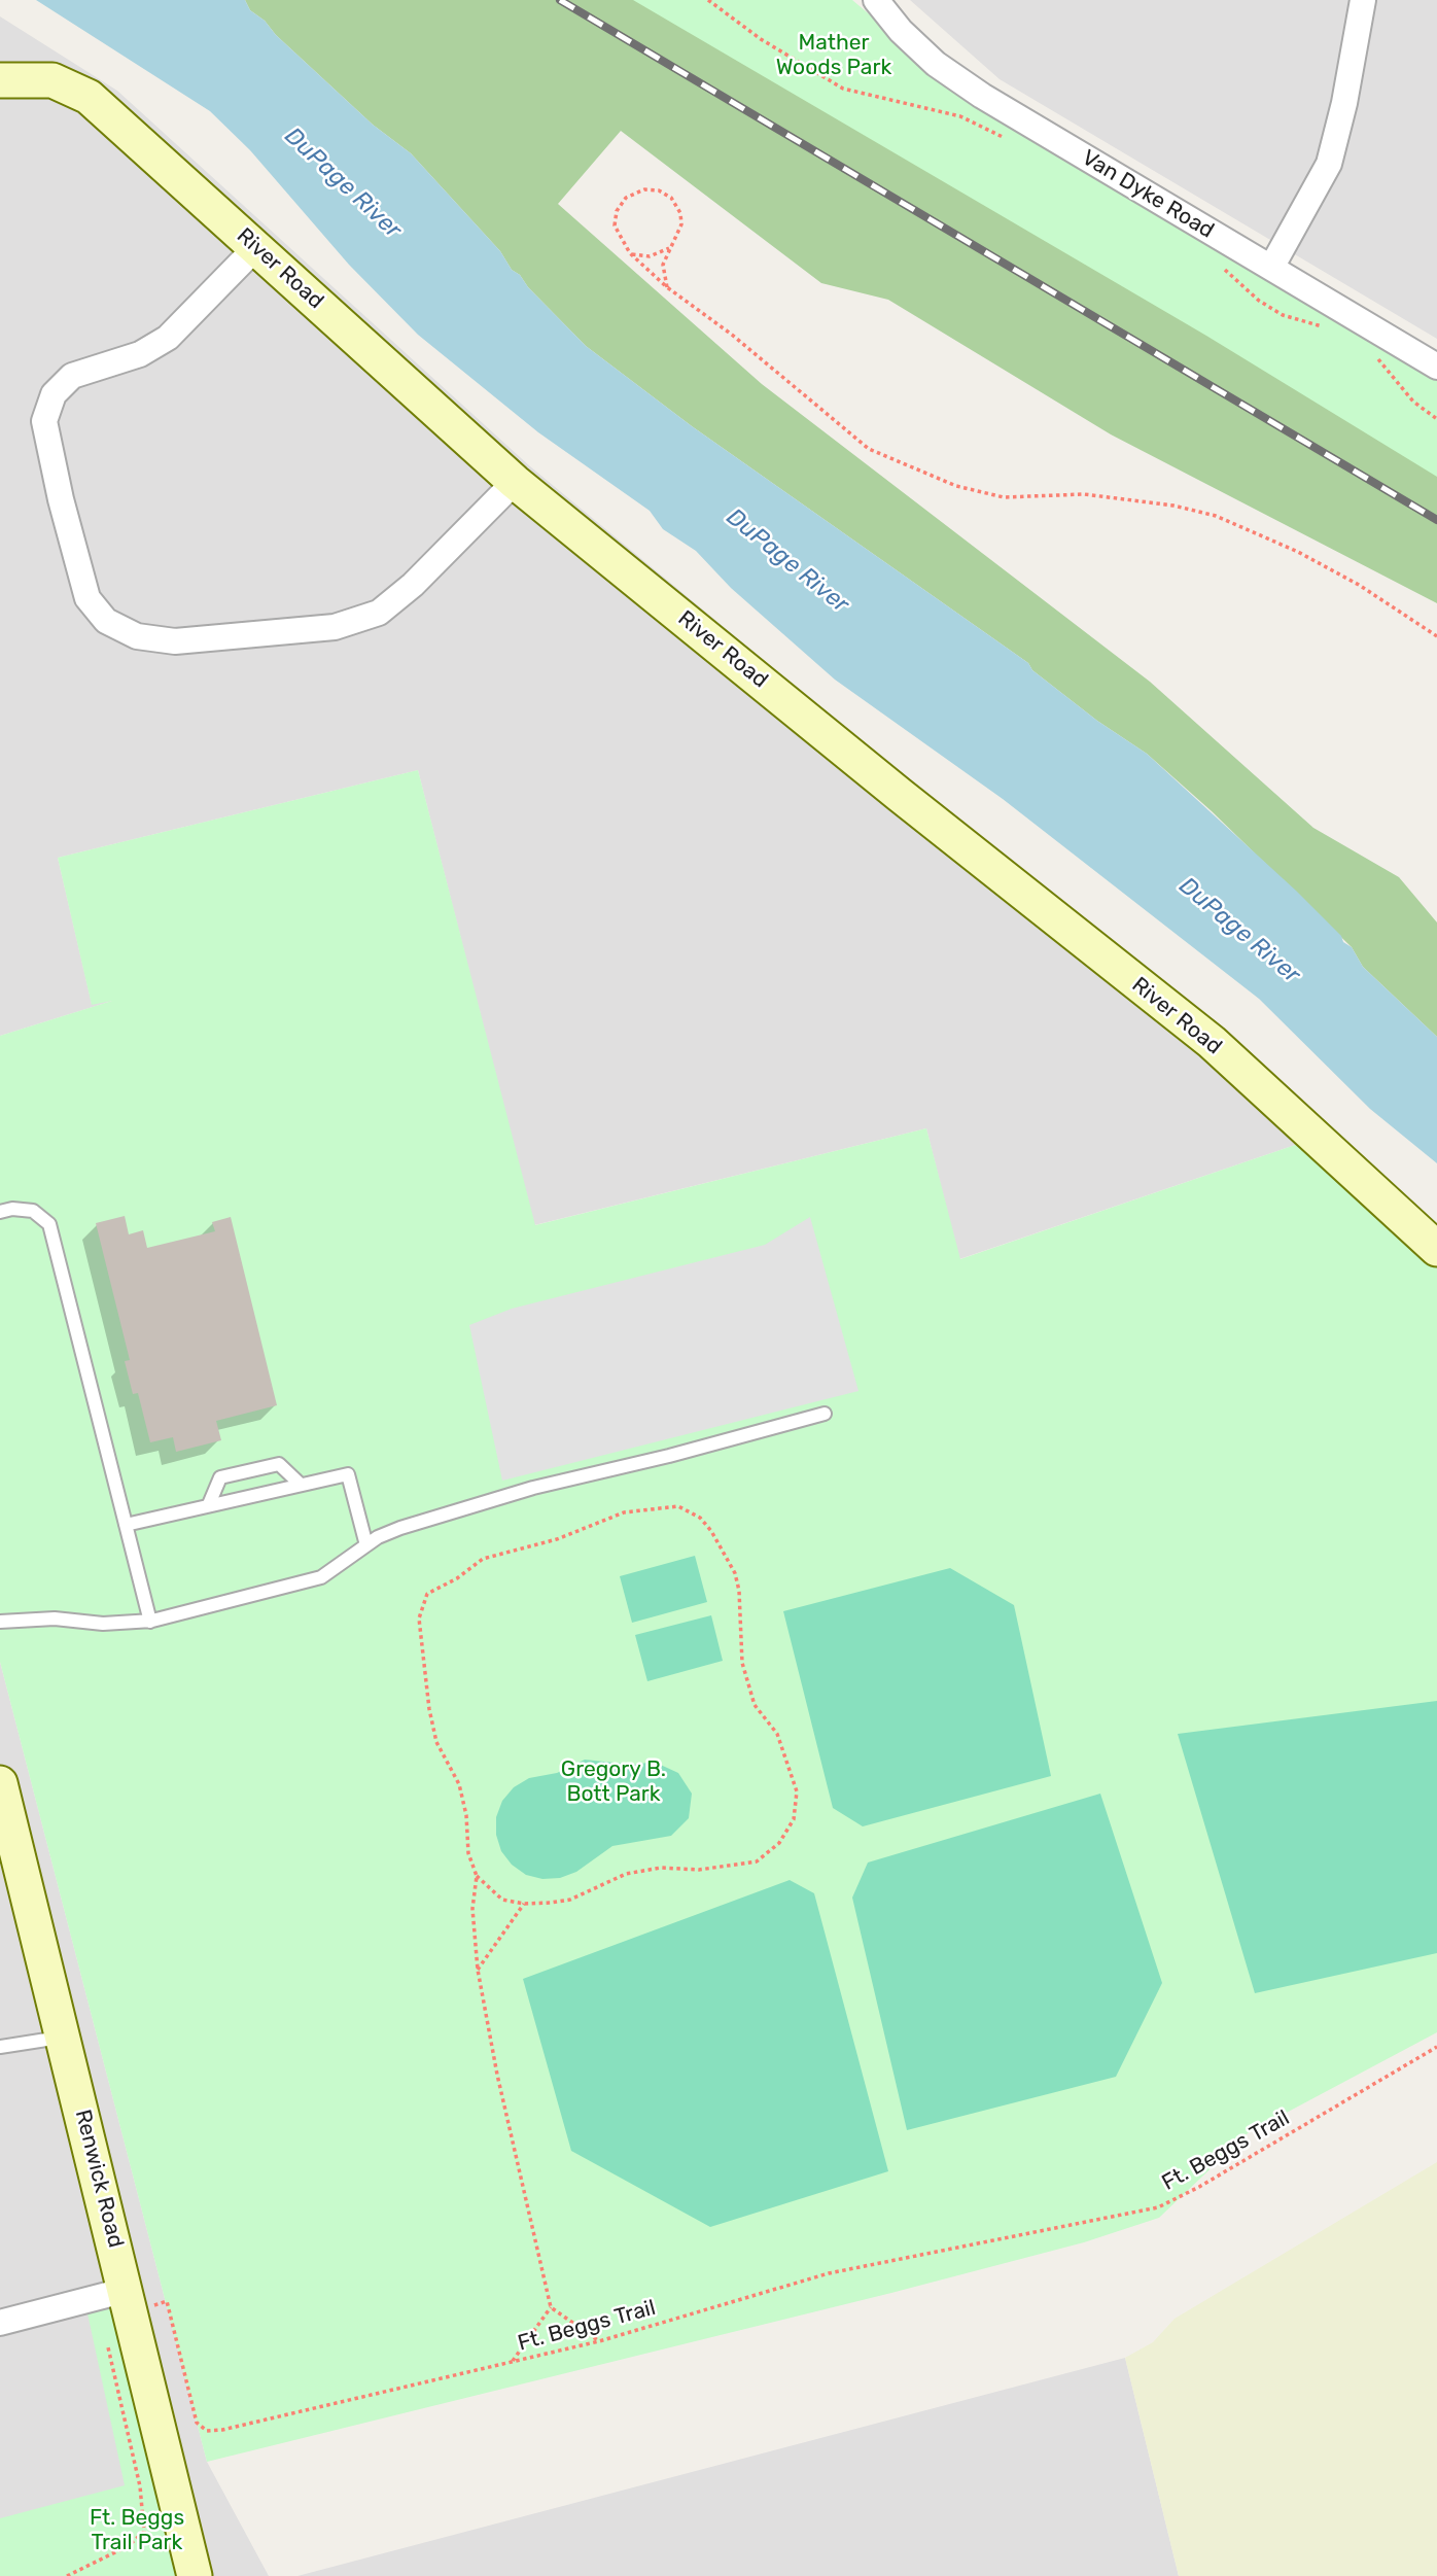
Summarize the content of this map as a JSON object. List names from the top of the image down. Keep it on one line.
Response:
{"streets":{"street":["Van Dyke Road","River Road","Renwick Road"],"path":["Ft. Beggs Trail"]},"crossings":[["Ft. Beggs Trail","Renwick Road"]],"water":["DuPage River"],"parks":["Mather Woods Park","Gregory B. Bott Park","Ft. Beggs Trail Park"]}
